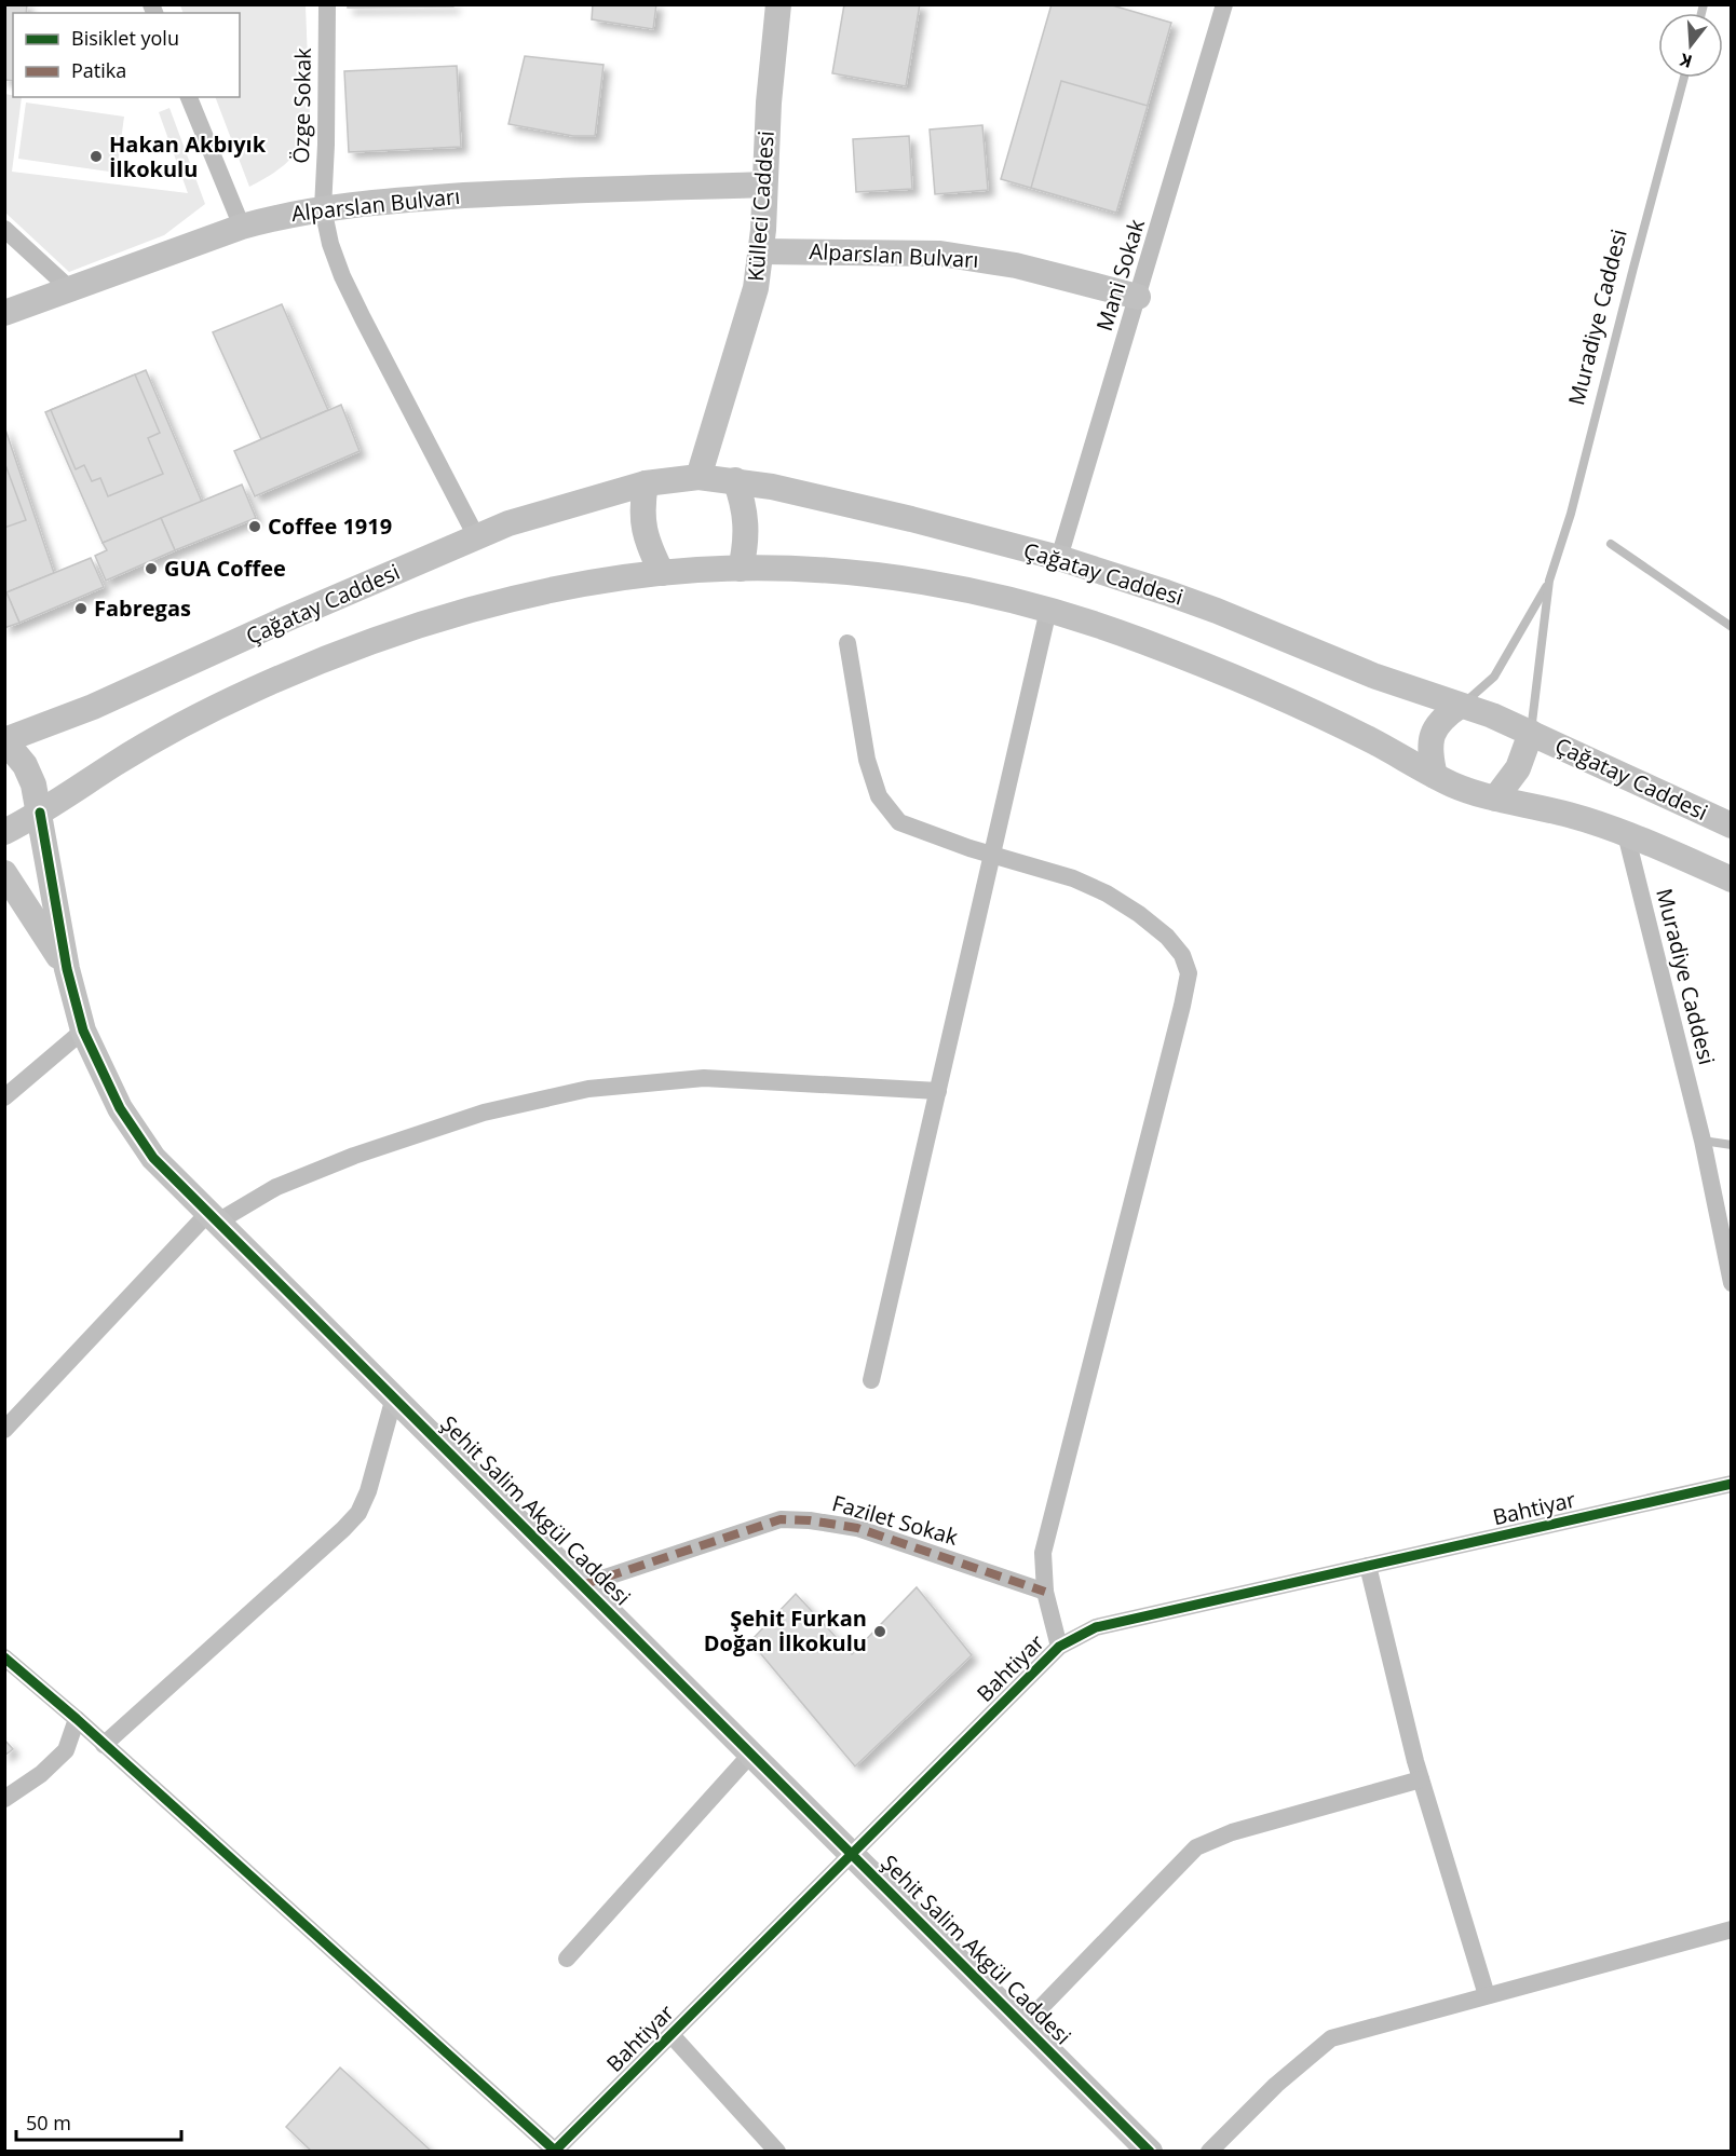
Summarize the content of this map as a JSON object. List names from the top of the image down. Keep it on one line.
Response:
{"streets":{"main road":["Alparslan Bulvarı","Külleci Caddesi","Çağatay Caddesi","Şehit Salim Akgül Caddesi"],"street":["Özge Sokak","Mani Sokak","Muradiye Caddesi","Bahtiyar","Fazilet Sokak"]},"crossings":[["Özge Sokak","Alparslan Bulvarı"],["Özge Sokak","Çağatay Caddesi"],["Alparslan Bulvarı","Külleci Caddesi"],["Alparslan Bulvarı","Mani Sokak"],["Külleci Caddesi","Çağatay Caddesi"],["Mani Sokak","Çağatay Caddesi"],["Muradiye Caddesi","Çağatay Caddesi"],["Çağatay Caddesi","Şehit Salim Akgül Caddesi"],["Bahtiyar","Şehit Salim Akgül Caddesi"],["Şehit Salim Akgül Caddesi","Fazilet Sokak"]],"places":["Hakan Akbıyık İlkokulu","Coffee 1919","GUA Coffee","Fabregas","Şehit Furkan Doğan İlkokulu"],"legend":["Bisiklet yolu","Patika"],"scale_bar":"50 m","north":"bottom"}
